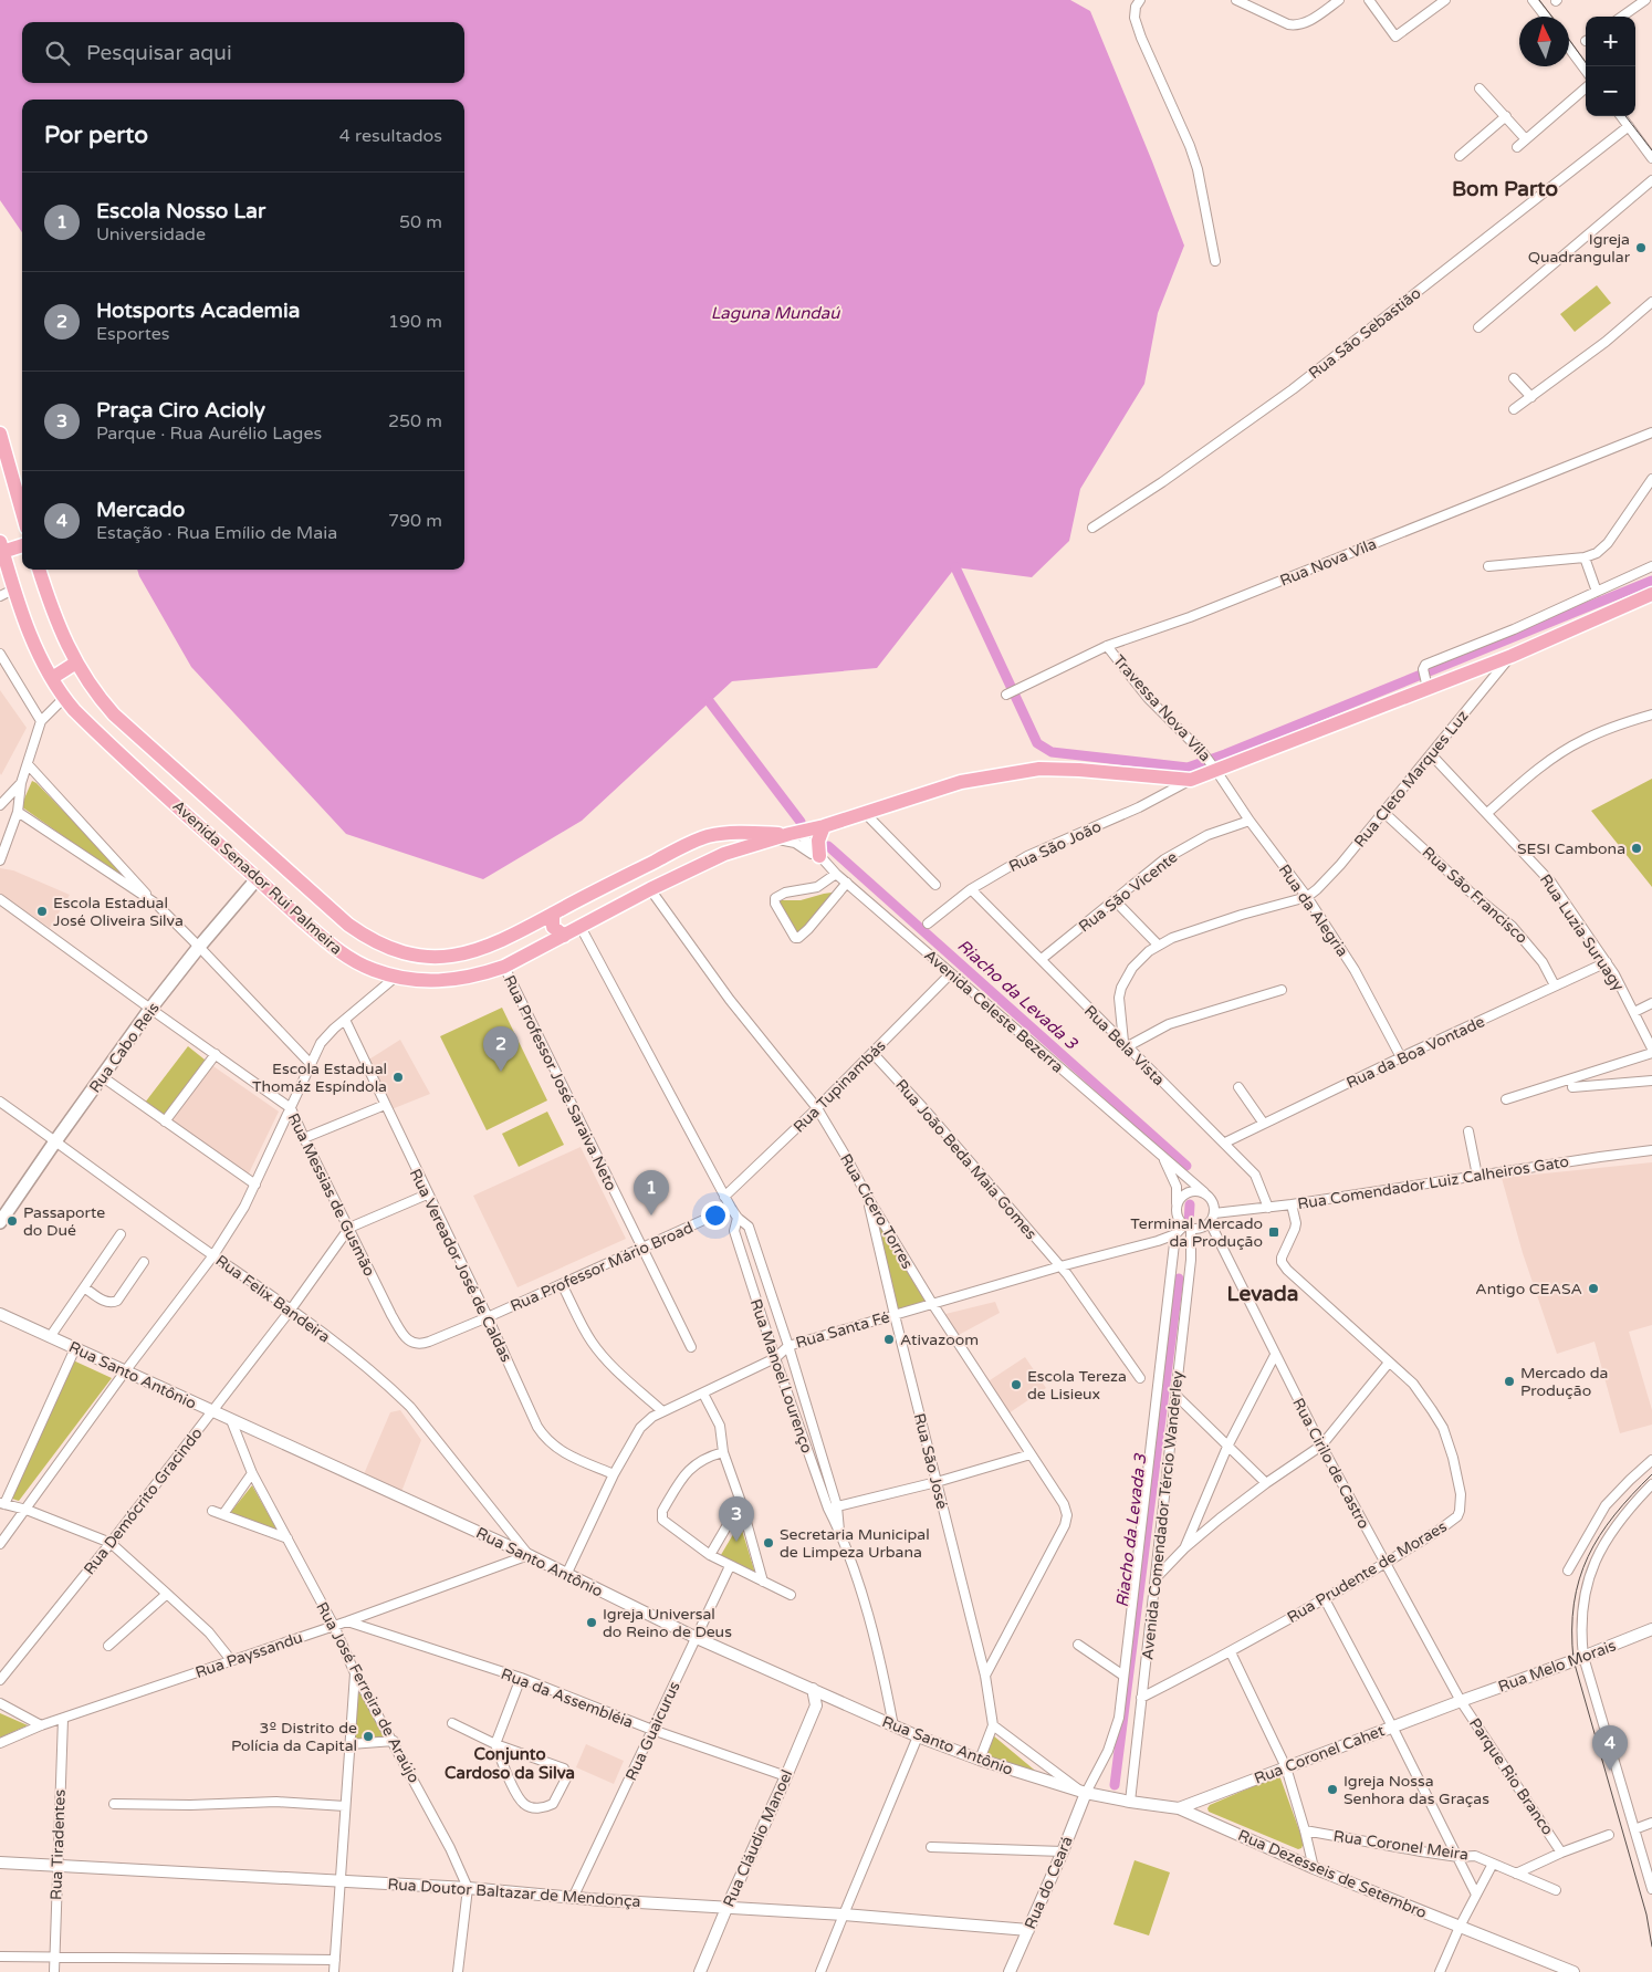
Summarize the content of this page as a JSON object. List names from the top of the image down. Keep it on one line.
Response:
{"streets":{"main road":["Avenida Senador Rui Palmeira","Rua Cabo Reis"],"street":["Rua São Sebastião","Rua Nova Vila","Travessa Nova Vila","Rua Cleto Marques Luz","Rua São João","Rua São Vicente","Rua São Francisco","Rua da Alegria","Rua Luzia Suruagy","Avenida Celeste Bezerra","Rua Bela Vista","Rua da Boa Vontade","Rua Professor José Saraiva Neto","Rua Tupinambás","Rua João Beda Maia Gomes","Rua Comendador Luiz Calheiros Gato","Rua Messias de Gusmão","Rua Cícero Torres","Rua Vereador José de Caldas","Rua Professor Mário Broad","Rua Felix Bandeira","Rua Santa Fé","Rua Santo Antônio","Rua Manoel Lourenço","Rua São José","Rua Cirilo de Castro","Rua Demócrito Gracindo","Avenida Comendador Tércio Wanderley","Rua Prudente de Moraes","Rua Payssandu","Rua Melo Morais","Rua José Ferreira de Araújo","Rua da Assembléia","Rua Guaicurus","Rua Coronel Cahet","Parque Rio Branco","Rua Cláudio Manoel","Rua Tiradentes","Rua Coronel Meira","Rua Dezesseis de Setembro","Rua do Ceará","Rua Doutor Baltazar de Mendonça"]},"crossings":[["Rua Nova Vila","Travessa Nova Vila"],["Travessa Nova Vila","Avenida Senador Rui Palmeira"],["Travessa Nova Vila","Rua da Alegria"],["Rua Cleto Marques Luz","Avenida Senador Rui Palmeira"],["Rua Cleto Marques Luz","Rua São Francisco"],["Rua Cleto Marques Luz","Rua da Alegria"],["Rua Cleto Marques Luz","Rua Luzia Suruagy"],["Rua São João","Avenida Senador Rui Palmeira"],["Rua São João","Rua Bela Vista"],["Avenida Senador Rui Palmeira","Rua da Alegria"],["Avenida Senador Rui Palmeira","Avenida Celeste Bezerra"],["Avenida Senador Rui Palmeira","Rua Cabo Reis"],["Avenida Senador Rui Palmeira","Rua Professor José Saraiva Neto"],["Avenida Senador Rui Palmeira","Rua Cícero Torres"],["Avenida Senador Rui Palmeira","Rua Manoel Lourenço"],["Rua São Vicente","Rua da Alegria"],["Rua São Vicente","Rua Bela Vista"],["Rua São Francisco","Rua da Boa Vontade"],["Rua da Alegria","Rua da Boa Vontade"],["Rua Luzia Suruagy","Rua da Boa Vontade"],["Avenida Celeste Bezerra","Rua Tupinambás"],["Avenida Celeste Bezerra","Rua Comendador Luiz Calheiros Gato"],["Avenida Celeste Bezerra","Rua Santa Fé"],["Avenida Celeste Bezerra","Rua Cirilo de Castro"],["Avenida Celeste Bezerra","Avenida Comendador Tércio Wanderley"],["Rua Bela Vista","Rua da Boa Vontade"],["Rua Bela Vista","Rua Comendador Luiz Calheiros Gato"],["Rua Cabo Reis","Rua Messias de Gusmão"],["Rua Cabo Reis","Rua Felix Bandeira"],["Rua Professor José Saraiva Neto","Rua Professor Mário Broad"],["Rua Tupinambás","Rua João Beda Maia Gomes"],["Rua Tupinambás","Rua Cícero Torres"],["Rua Tupinambás","Rua Manoel Lourenço"],["Rua João Beda Maia Gomes","Rua Santa Fé"],["Rua Comendador Luiz Calheiros Gato","Rua Santa Fé"],["Rua Comendador Luiz Calheiros Gato","Rua Cirilo de Castro"],["Rua Comendador Luiz Calheiros Gato","Avenida Comendador Tércio Wanderley"],["Rua Comendador Luiz Calheiros Gato","Rua Prudente de Moraes"],["Rua Messias de Gusmão","Rua Professor Mário Broad"],["Rua Messias de Gusmão","Rua Demócrito Gracindo"],["Rua Cícero Torres","Rua Santa Fé"],["Rua Cícero Torres","Rua São José"],["Rua Vereador José de Caldas","Rua Professor Mário Broad"],["Rua Vereador José de Caldas","Rua Santa Fé"],["Rua Professor Mário Broad","Rua Manoel Lourenço"],["Rua Felix Bandeira","Rua Santo Antônio"],["Rua Felix Bandeira","Rua Demócrito Gracindo"],["Rua Felix Bandeira","Rua Payssandu"],["Rua Santa Fé","Rua Santo Antônio"],["Rua Santa Fé","Rua Manoel Lourenço"],["Rua Santa Fé","Rua São José"],["Rua Santa Fé","Rua Cirilo de Castro"],["Rua Santa Fé","Avenida Comendador Tércio Wanderley"],["Rua Santo Antônio","Rua Manoel Lourenço"],["Rua Santo Antônio","Rua Demócrito Gracindo"],["Rua Santo Antônio","Avenida Comendador Tércio Wanderley"],["Rua Santo Antônio","Rua Payssandu"],["Rua Santo Antônio","Rua José Ferreira de Araújo"],["Rua Santo Antônio","Rua Guaicurus"],["Rua Santo Antônio","Rua Dezesseis de Setembro"],["Rua Santo Antônio","Rua do Ceará"],["Rua Cirilo de Castro","Avenida Comendador Tércio Wanderley"],["Rua Cirilo de Castro","Rua Prudente de Moraes"],["Rua Cirilo de Castro","Rua Melo Morais"],["Rua Cirilo de Castro","Rua Coronel Cahet"],["Rua Cirilo de Castro","Parque Rio Branco"],["Avenida Comendador Tércio Wanderley","Rua Prudente de Moraes"],["Avenida Comendador Tércio Wanderley","Rua Dezesseis de Setembro"],["Avenida Comendador Tércio Wanderley","Rua do Ceará"],["Rua Payssandu","Rua José Ferreira de Araújo"],["Rua Payssandu","Rua da Assembléia"],["Rua Payssandu","Rua Tiradentes"],["Rua Melo Morais","Rua Coronel Cahet"],["Rua Melo Morais","Parque Rio Branco"],["Rua José Ferreira de Araújo","Rua Doutor Baltazar de Mendonça"],["Rua da Assembléia","Rua Guaicurus"],["Rua da Assembléia","Rua Cláudio Manoel"],["Rua Guaicurus","Rua Doutor Baltazar de Mendonça"],["Rua Coronel Cahet","Parque Rio Branco"],["Rua Coronel Cahet","Rua Dezesseis de Setembro"],["Rua Cláudio Manoel","Rua Doutor Baltazar de Mendonça"],["Rua Tiradentes","Rua Doutor Baltazar de Mendonça"],["Rua Dezesseis de Setembro","Rua do Ceará"],["Rua do Ceará","Rua Doutor Baltazar de Mendonça"]],"districts":["Bom Parto","Levada","Conjunto Cardoso da Silva"],"water":["Laguna Mundaú","Riacho da Levada 3"],"places":{"other":["Igreja Quadrangular","SESI Cambona","Escola Estadual José Oliveira Silva","Escola Estadual Thomáz Espíndola","Passaporte do Dué","Antigo CEASA","Ativazoom","Mercado da Produção","Escola Tereza de Lisieux","Secretaria Municipal de Limpeza Urbana","Igreja Universal do Reino de Deus","3º Distrito de Polícia da Capital","Igreja Nossa Senhora das Graças"],"transit":["Terminal Mercado da Produção"]},"north":"top","page":{"map_buttons":["+","−"],"search":"Pesquisar aqui","heading":["Por perto","4 resultados"],"list":[{"mark":"1","name":"Escola Nosso Lar","note":"Universidade","value":"50 m"},{"mark":"2","name":"Hotsports Academia","note":"Esportes","value":"190 m"},{"mark":"3","name":"Praça Ciro Acioly","note":"Parque · Rua Aurélio Lages","value":"250 m"},{"mark":"4","name":"Mercado","note":"Estação · Rua Emílio de Maia","value":"790 m"}],"pins":["2","1","3","4"]}}
